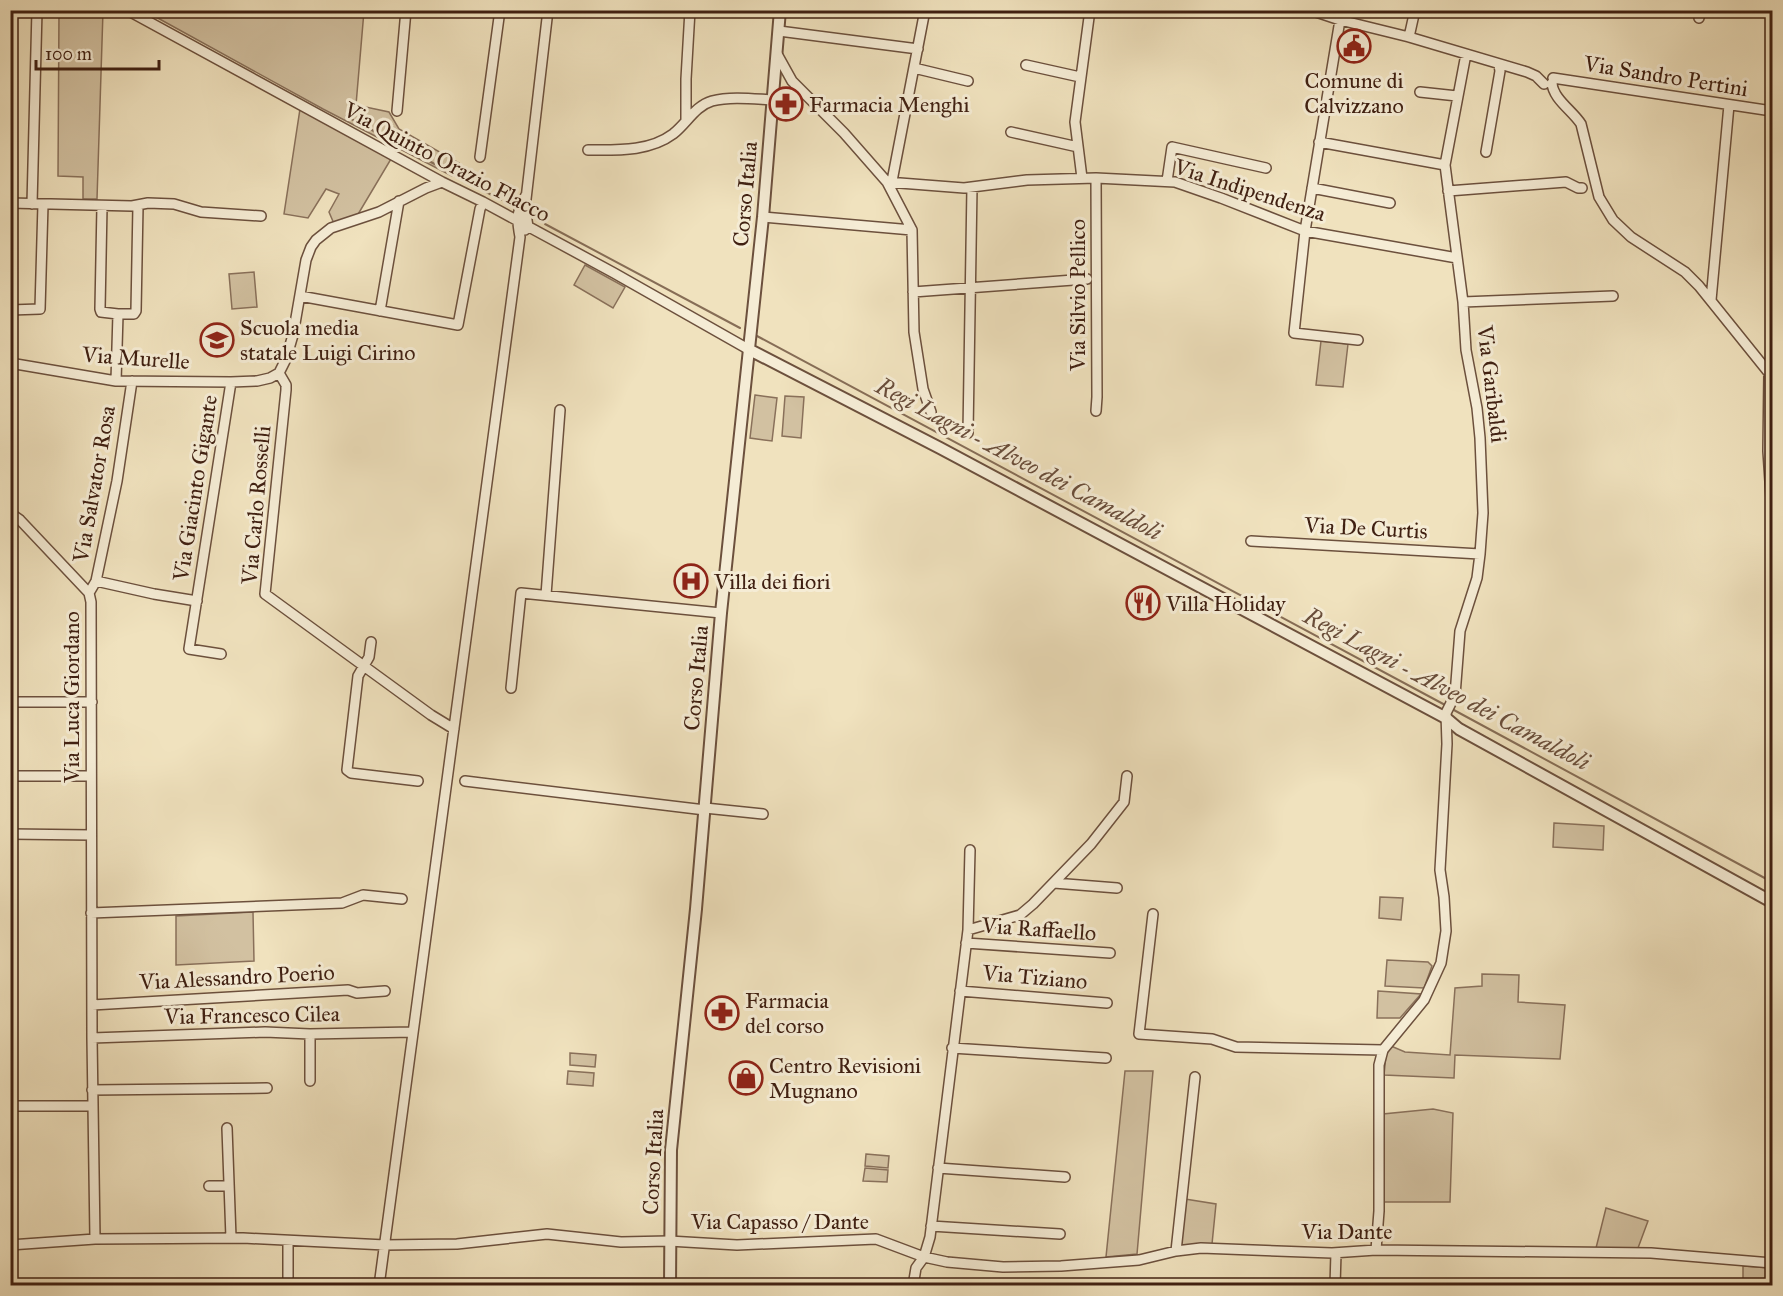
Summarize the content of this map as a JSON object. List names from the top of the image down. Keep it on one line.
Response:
{"streets":{"street":["Via Sandro Pertini","Via Quinto Orazio Flacco","Via Indipendenza","Corso Italia","Via Silvio Pellico","Via Murelle","Via Garibaldi","Via Salvator Rosa","Via Giacinto Gigante","Via Carlo Rosselli","Via De Curtis","Via Luca Giordano","Via Raffaello","Via Alessandro Poerio","Via Tiziano","Via Francesco Cilea","Via Capasso / Dante","Via Dante"]},"crossings":[["Via Quinto Orazio Flacco","Corso Italia"],["Via Indipendenza","Via Silvio Pellico"],["Via Indipendenza","Via Garibaldi"],["Corso Italia","Via Capasso / Dante"],["Via Murelle","Via Salvator Rosa"],["Via Murelle","Via Giacinto Gigante"],["Via Murelle","Via Carlo Rosselli"],["Via Garibaldi","Via De Curtis"],["Via Salvator Rosa","Via Giacinto Gigante"],["Via Salvator Rosa","Via Luca Giordano"],["Via Luca Giordano","Via Alessandro Poerio"],["Via Luca Giordano","Via Francesco Cilea"],["Via Luca Giordano","Via Capasso / Dante"],["Via Capasso / Dante","Via Dante"]],"water":["Regi Lagni - Alveo dei Camaldoli"],"places":{"public building":["Comune di Calvizzano"],"pharmacy":["Farmacia Menghi","Farmacia del corso"],"school or university":["Scuola media statale Luigi Cirino"],"hospital":["Villa dei fiori"],"restaurant":["Villa Holiday"],"shop":["Centro Revisioni Mugnano"]},"scale_bar":"100 m"}
